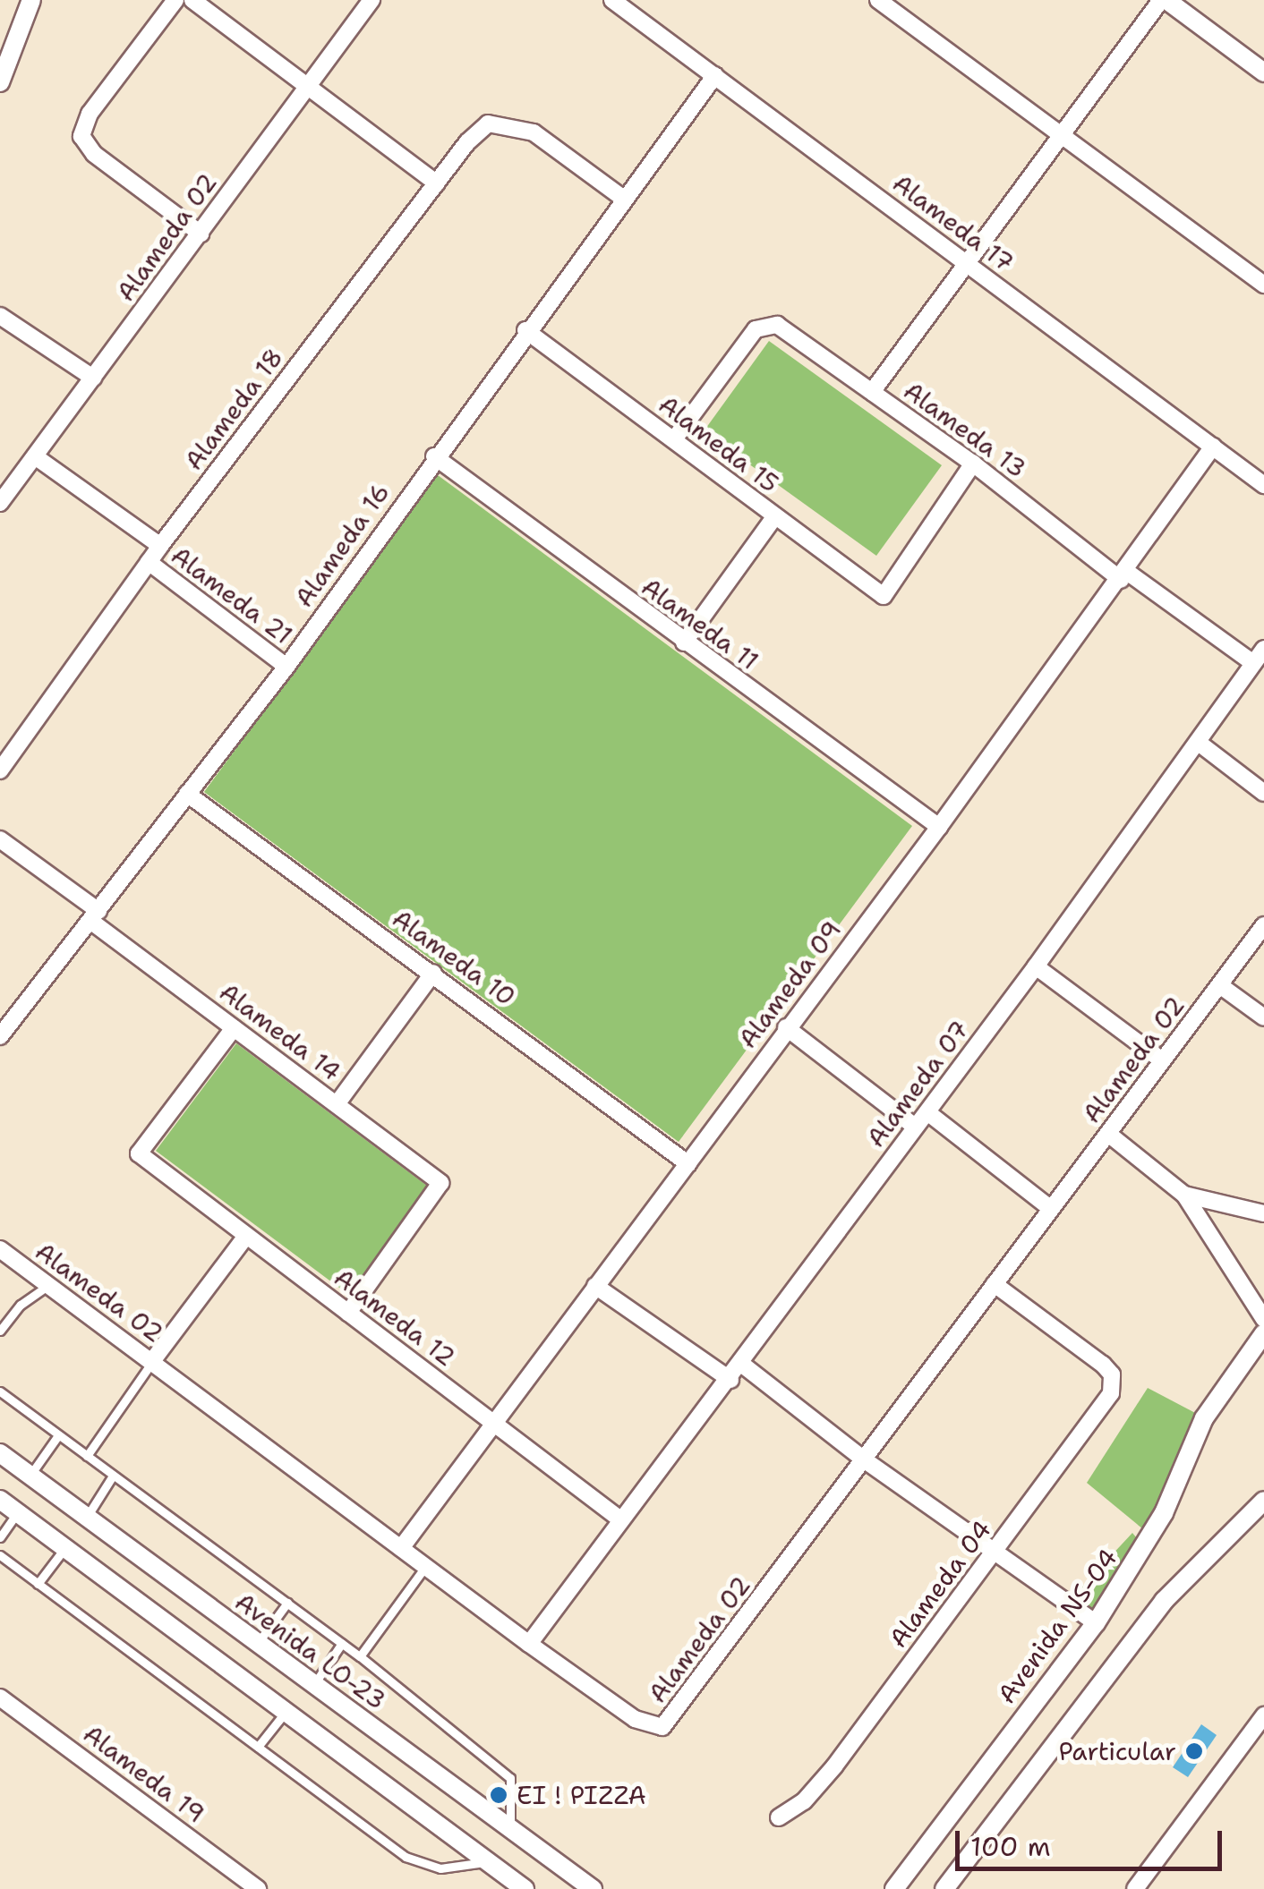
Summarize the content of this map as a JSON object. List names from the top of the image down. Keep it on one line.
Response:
{"streets":{"street":["Alameda 17","Alameda 02","Alameda 18","Alameda 13","Alameda 15","Alameda 16","Alameda 21","Alameda 11","Alameda 10","Alameda 09","Alameda 14","Alameda 07","Alameda 12","Alameda 04","Avenida NS-04","Avenida LO-23","Alameda 19"]},"crossings":[["Alameda 17","Alameda 16"],["Alameda 17","Alameda 09"],["Alameda 02","Alameda 09"],["Alameda 02","Alameda 07"],["Alameda 02","Alameda 04"],["Alameda 18","Alameda 16"],["Alameda 18","Alameda 21"],["Alameda 13","Alameda 15"],["Alameda 13","Alameda 09"],["Alameda 13","Alameda 07"],["Alameda 15","Alameda 16"],["Alameda 16","Alameda 21"],["Alameda 16","Alameda 11"],["Alameda 16","Alameda 10"],["Alameda 16","Alameda 14"],["Alameda 11","Alameda 09"],["Alameda 10","Alameda 09"],["Alameda 09","Alameda 12"],["Alameda 14","Alameda 12"],["Alameda 07","Alameda 12"]],"places":["Particular","EI ! PIZZA"],"scale_bar":"100 m"}
